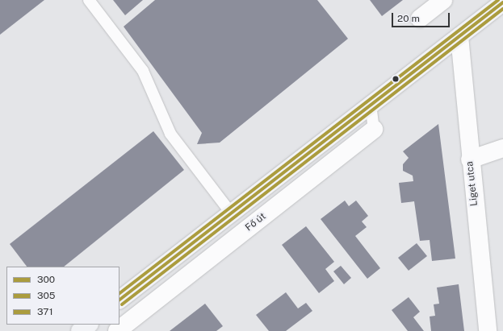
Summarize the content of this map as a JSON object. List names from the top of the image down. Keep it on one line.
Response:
{"streets":{"street":["Liget utca","Fő út"]},"lines":["transit line 371","transit line 300","transit line 305"],"legend":["300","305","371"],"scale_bar":"20 m"}
